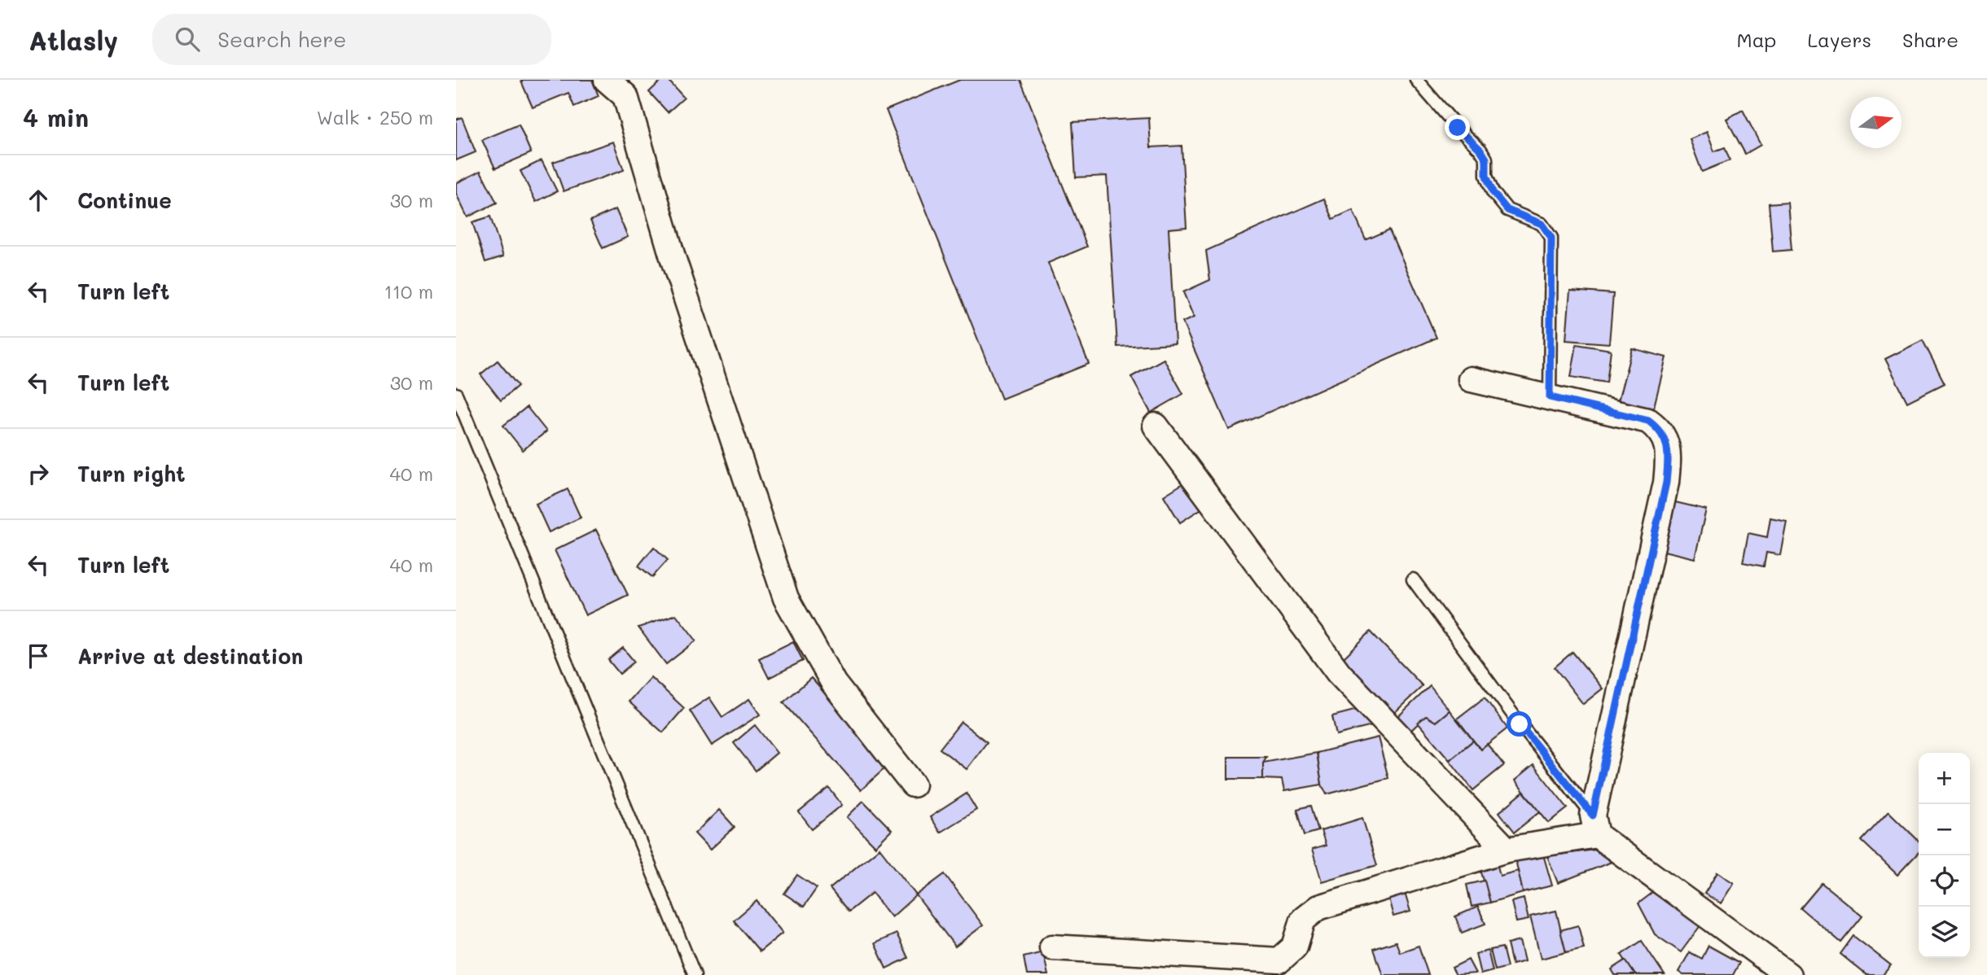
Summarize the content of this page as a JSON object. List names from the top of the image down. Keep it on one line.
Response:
{"north":"right","page":{"header":"Atlasly","search":"Search here","nav":["Map","Layers","Share"],"heading":["4 min","Walk · 250 m"],"list":[["Continue","30 m"],["Turn left","110 m"],["Turn left","30 m"],["Turn right","40 m"],["Turn left","40 m"],"Arrive at destination"],"map_buttons":["+","−"]}}
